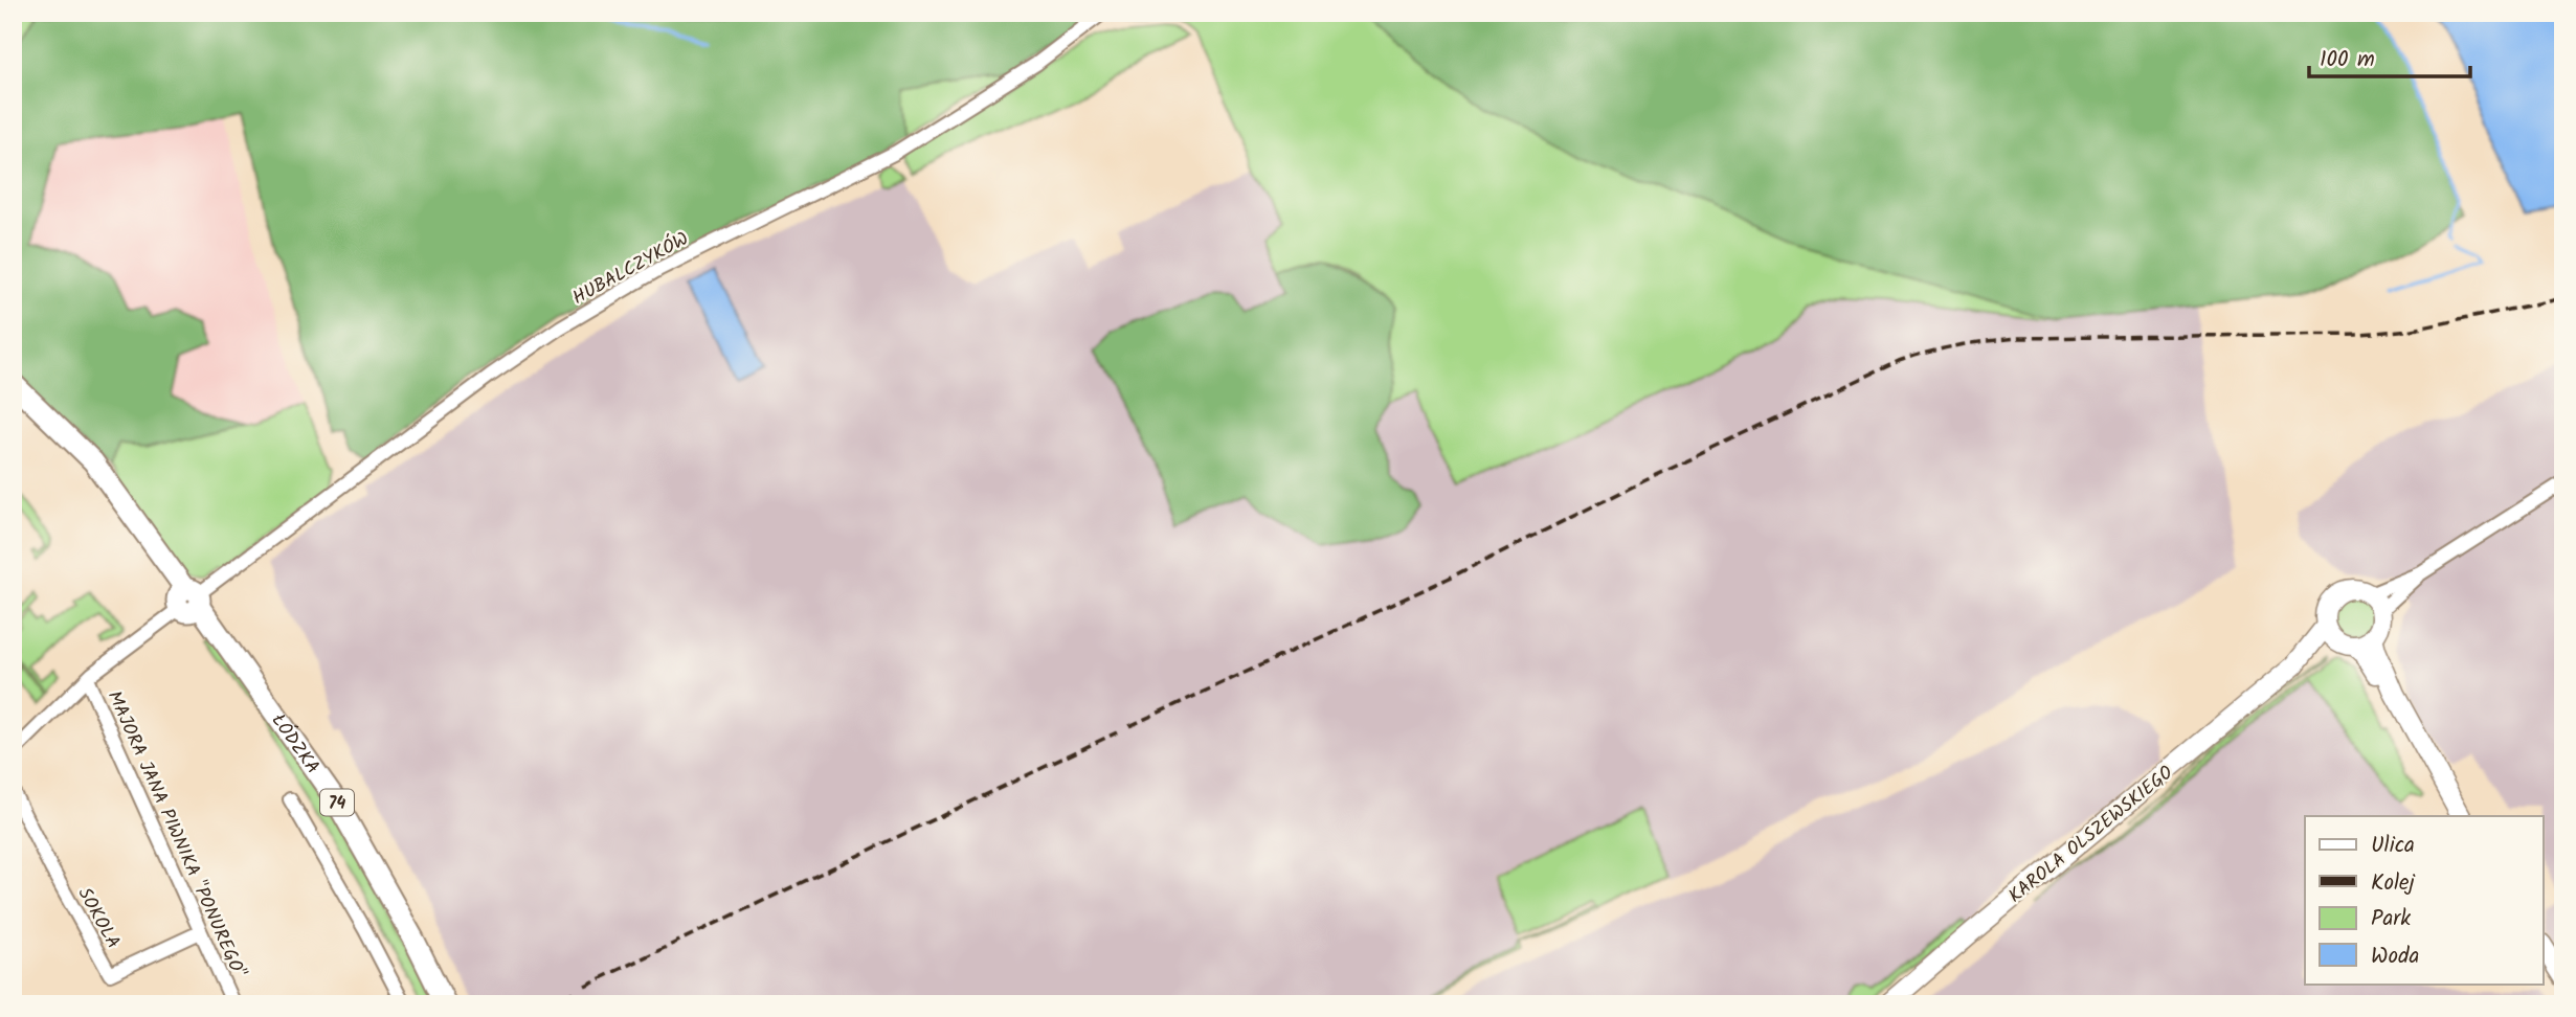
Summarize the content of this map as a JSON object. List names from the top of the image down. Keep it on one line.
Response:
{"streets":{"main road":["ŁÓDZKA","74"],"street":["HUBALCZYKÓW","MAJORA JANA PIWNIKA \"PONUREGO\"","KAROLA OLSZEWSKIEGO","SOKOLA"]},"crossings":[["HUBALCZYKÓW","ŁÓDZKA"],["HUBALCZYKÓW","MAJORA JANA PIWNIKA \"PONUREGO\""],["MAJORA JANA PIWNIKA \"PONUREGO\"","SOKOLA"]],"legend":["Ulica","Kolej","Park","Woda"],"scale_bar":"100 m"}
